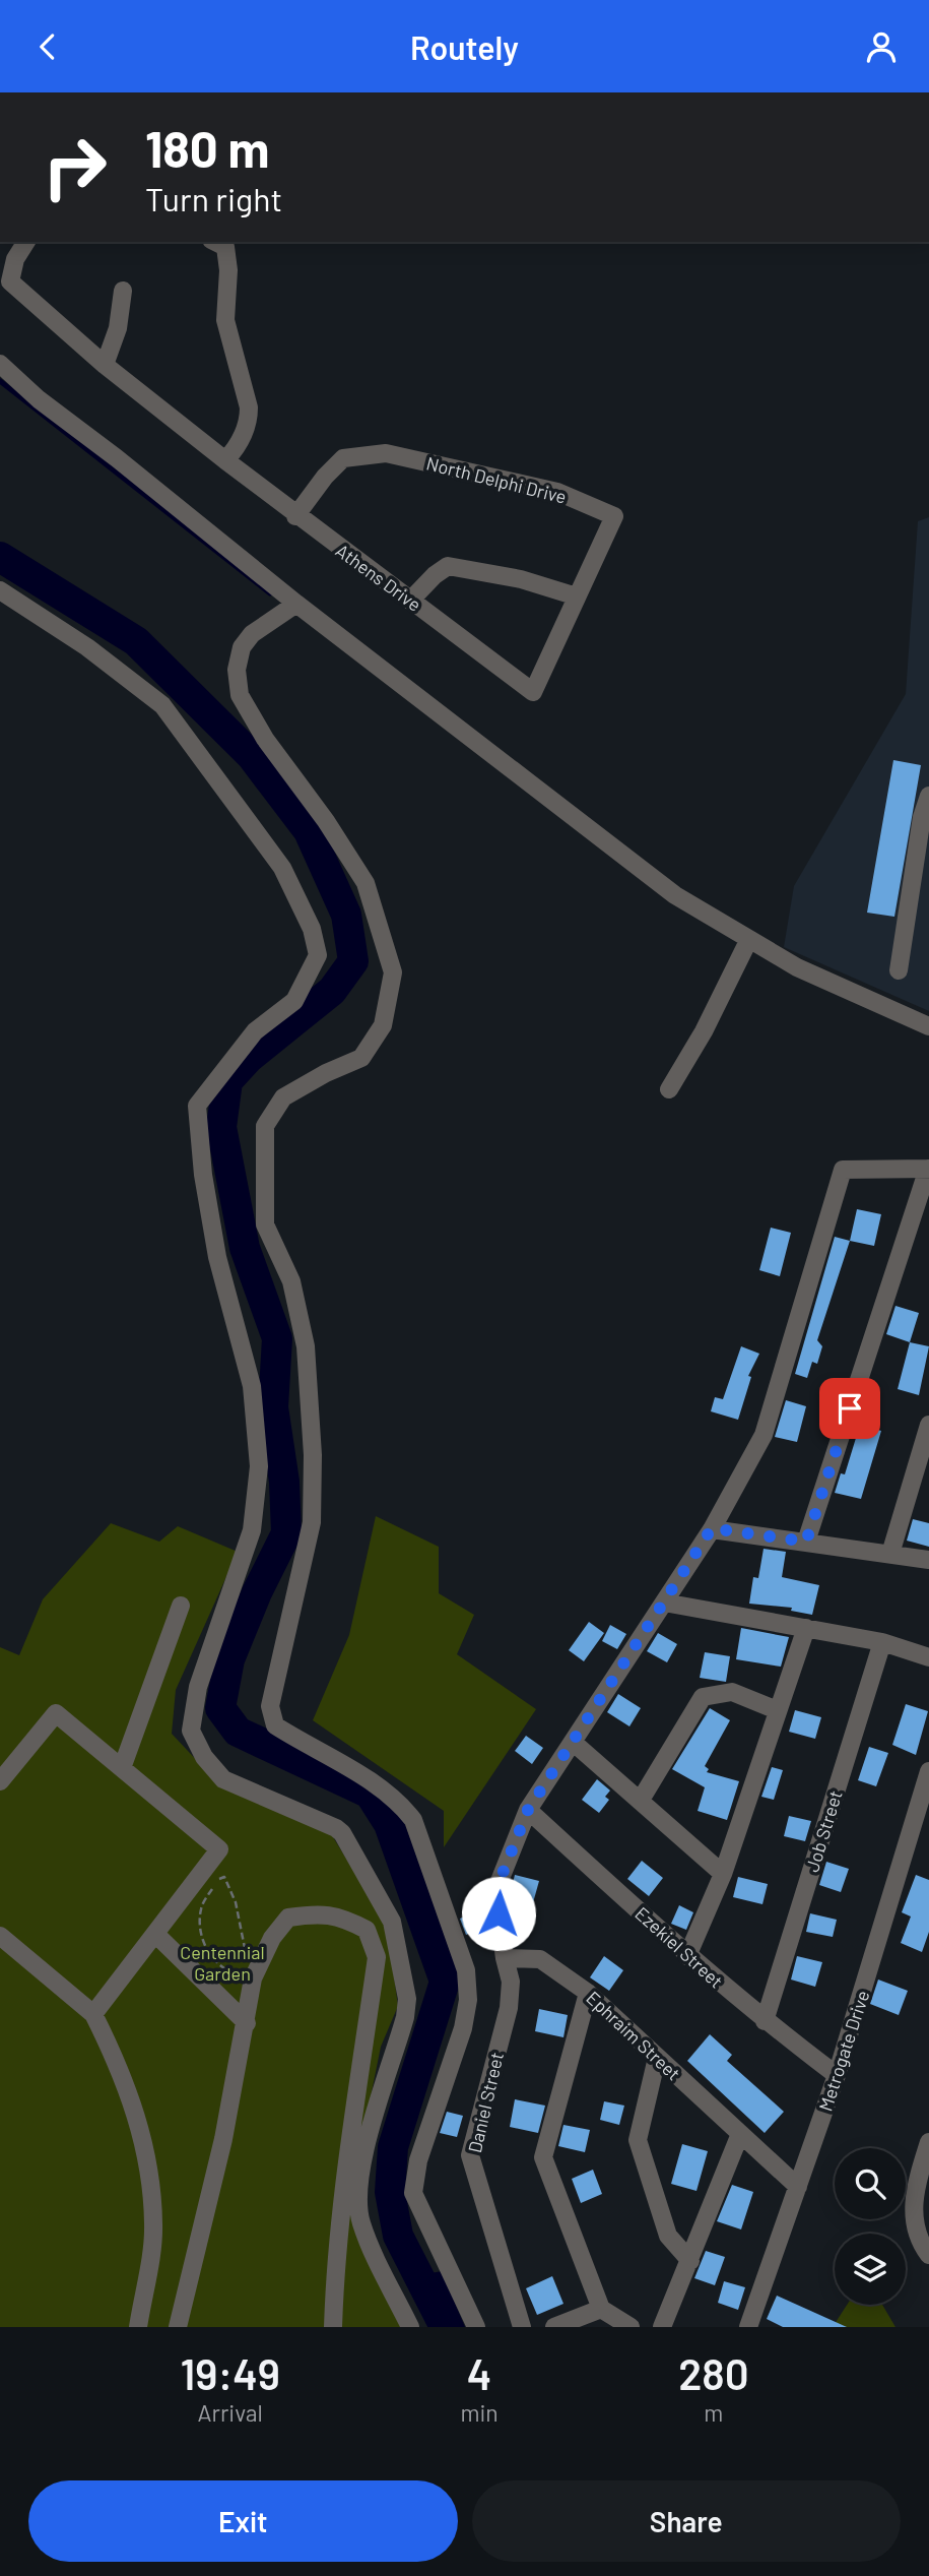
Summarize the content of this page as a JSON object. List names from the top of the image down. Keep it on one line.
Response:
{"streets":{"street":["North Delphi Drive","Athens Drive","Job Street","Ezekiel Street","Ephraim Street","Metrogate Drive","Daniel Street"]},"crossings":[["North Delphi Drive","Athens Drive"],["Job Street","Ezekiel Street"],["Ezekiel Street","Metrogate Drive"],["Ephraim Street","Metrogate Drive"],["Ephraim Street","Daniel Street"]],"parks":["Centennial Garden"],"page":{"header":"Routely","turn":["180 m","Turn right"],"eta":["19:49","Arrival","4","min","280","m"],"buttons":["Exit","Share"]}}
